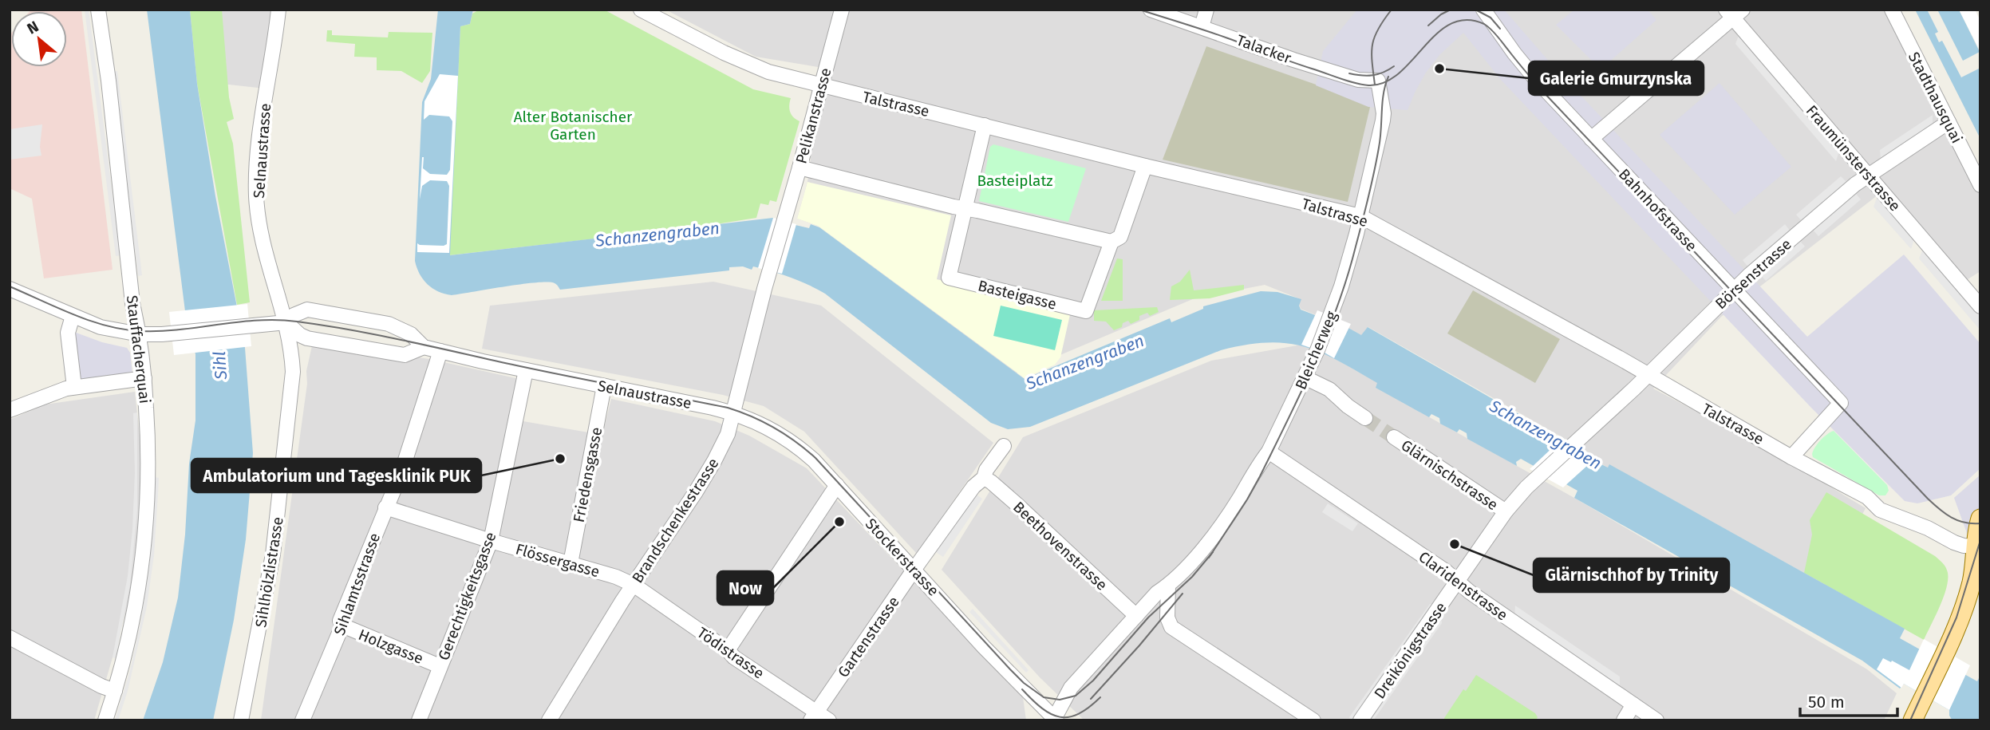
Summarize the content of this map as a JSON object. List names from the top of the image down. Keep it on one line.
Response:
{"streets":{"street":["Talacker","Stadthausquai","Talstrasse","Pelikanstrasse","Selnaustrasse","Fraumünsterstrasse","Bahnhofstrasse","Börsenstrasse","Basteigasse","Stauffacherquai","Bleicherweg","Friedensgasse","Glärnischstrasse","Brandschenkestrasse","Beethovenstrasse","Stockerstrasse","Flössergasse","Sihlhölzlistrasse","Sihlamtsstrasse","Claridenstrasse","Gerechtigkeitsgasse","Gartenstrasse","Holzgasse","Dreikönigstrasse","Tödistrasse"]},"crossings":[["Talacker","Bleicherweg"],["Stadthausquai","Börsenstrasse"],["Talstrasse","Pelikanstrasse"],["Talstrasse","Bahnhofstrasse"],["Talstrasse","Börsenstrasse"],["Talstrasse","Bleicherweg"],["Pelikanstrasse","Brandschenkestrasse"],["Selnaustrasse","Friedensgasse"],["Selnaustrasse","Brandschenkestrasse"],["Selnaustrasse","Stockerstrasse"],["Selnaustrasse","Sihlhölzlistrasse"],["Selnaustrasse","Sihlamtsstrasse"],["Selnaustrasse","Gerechtigkeitsgasse"],["Fraumünsterstrasse","Börsenstrasse"],["Bahnhofstrasse","Börsenstrasse"],["Börsenstrasse","Dreikönigstrasse"],["Bleicherweg","Beethovenstrasse"],["Bleicherweg","Stockerstrasse"],["Bleicherweg","Claridenstrasse"],["Friedensgasse","Flössergasse"],["Glärnischstrasse","Dreikönigstrasse"],["Brandschenkestrasse","Stockerstrasse"],["Brandschenkestrasse","Flössergasse"],["Brandschenkestrasse","Tödistrasse"],["Beethovenstrasse","Gartenstrasse"],["Stockerstrasse","Gartenstrasse"],["Flössergasse","Sihlamtsstrasse"],["Flössergasse","Gerechtigkeitsgasse"],["Flössergasse","Tödistrasse"],["Sihlamtsstrasse","Holzgasse"],["Claridenstrasse","Dreikönigstrasse"],["Gerechtigkeitsgasse","Holzgasse"],["Gartenstrasse","Tödistrasse"]],"water":["Schanzengraben","Sihl"],"parks":["Alter Botanischer Garten","Basteiplatz"],"places":["Galerie Gmurzynska","Ambulatorium und Tagesklinik PUK","Now","Glärnischhof by Trinity"],"scale_bar":"50 m","north":"top left"}
